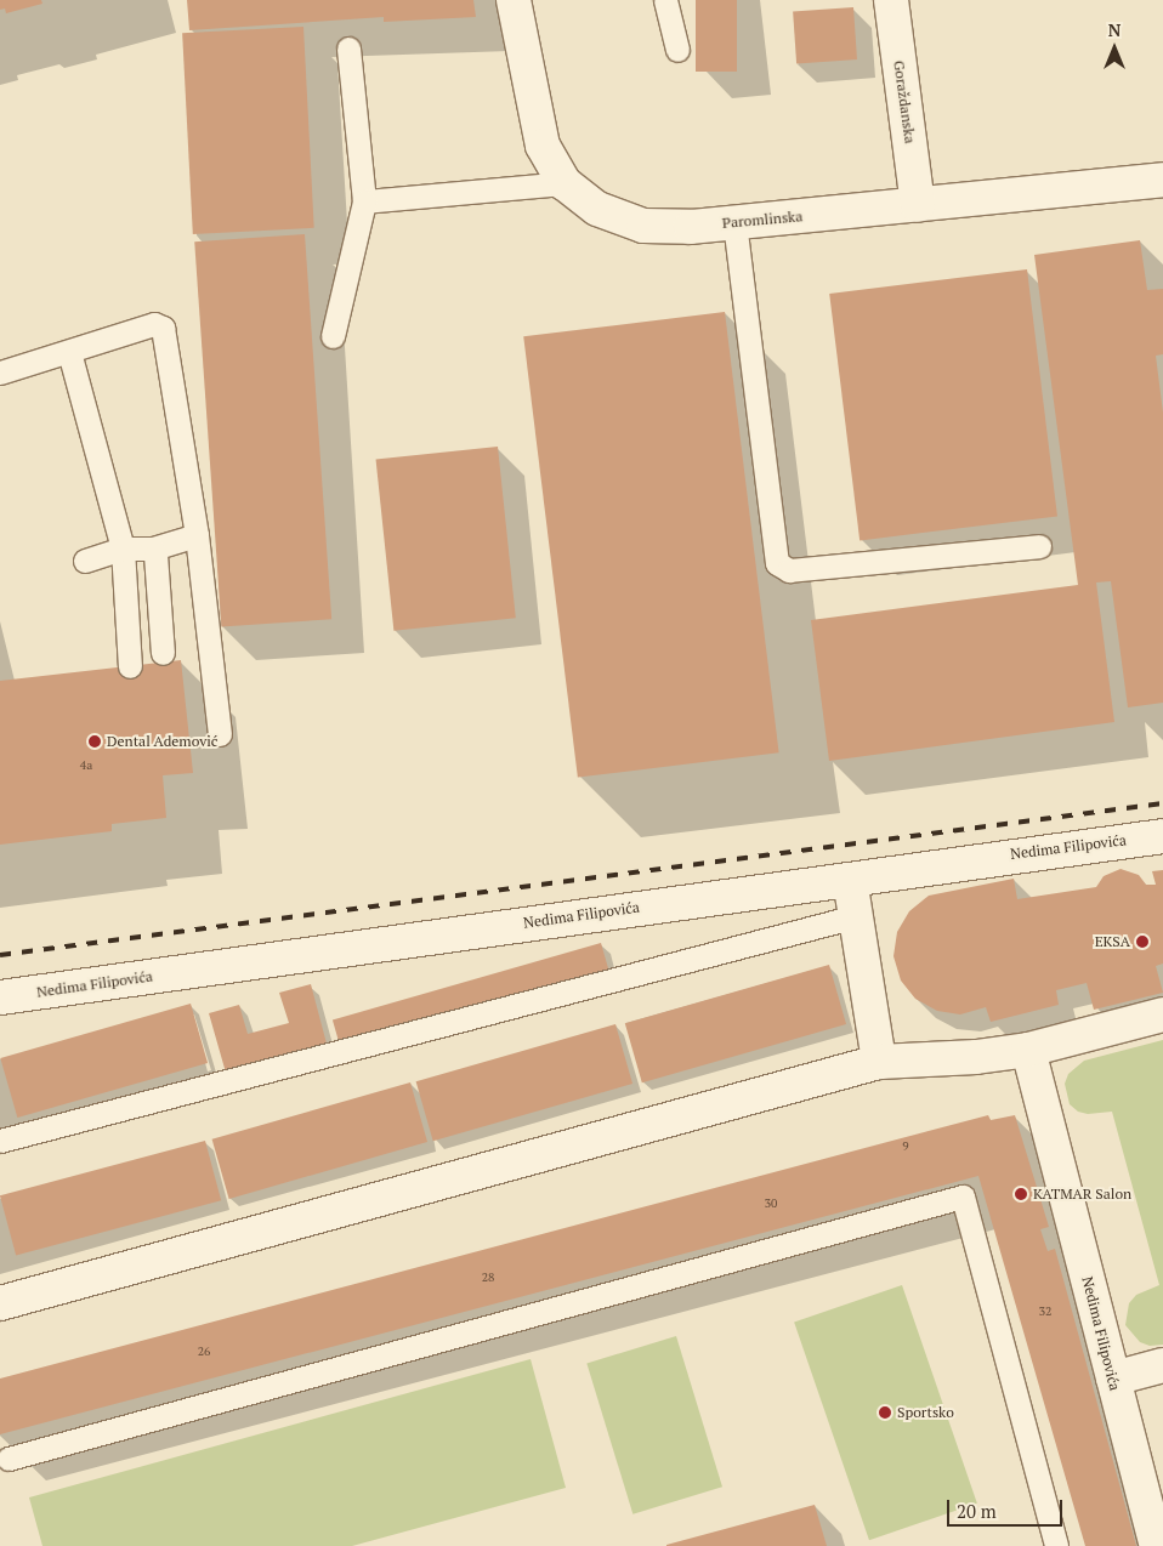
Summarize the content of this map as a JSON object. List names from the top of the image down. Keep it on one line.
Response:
{"streets":{"street":["Goraždanska","Paromlinska","Nedima Filipovića"]},"crossings":[["Goraždanska","Paromlinska"]],"places":["Dental Ademović","EKSA","KATMAR Salon","Sportsko"],"house_numbers":["4a","9","30","28","32","26"],"scale_bar":"20 m","north":"top"}
